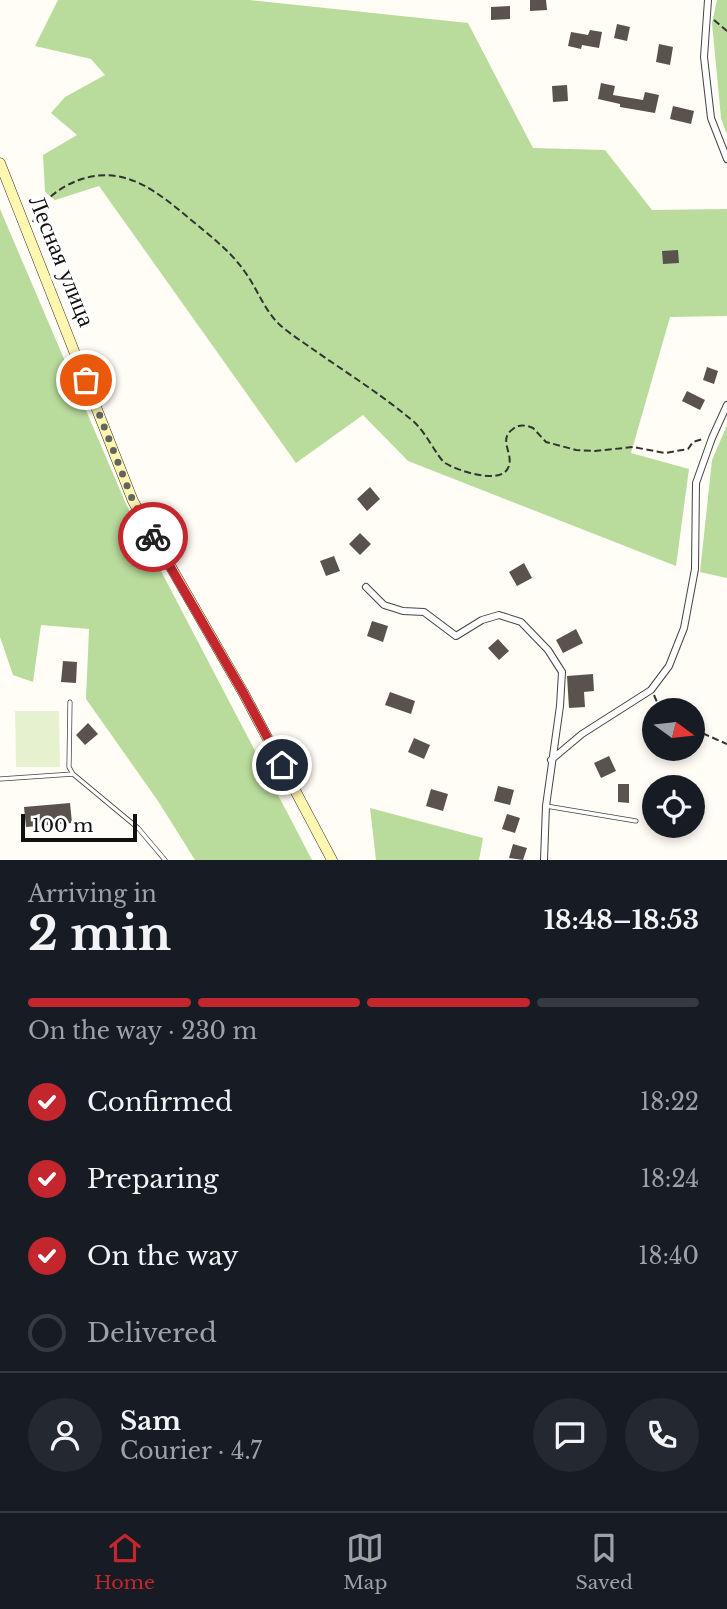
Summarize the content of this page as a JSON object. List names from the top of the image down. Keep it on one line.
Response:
{"streets":{"main road":["Лесная улица"]},"scale_bar":"100 m","north":"right","page":{"scale":"100 m","heading":["2 min","Arriving in","18:48–18:53"],"panel":["Sam","Courier · 4.7"],"bar":"On the way · 230 m","list":[["Confirmed","18:22"],["Preparing","18:24"],["On the way","18:40"],"Delivered"],"tabs":["Home","Map","Saved"]}}
